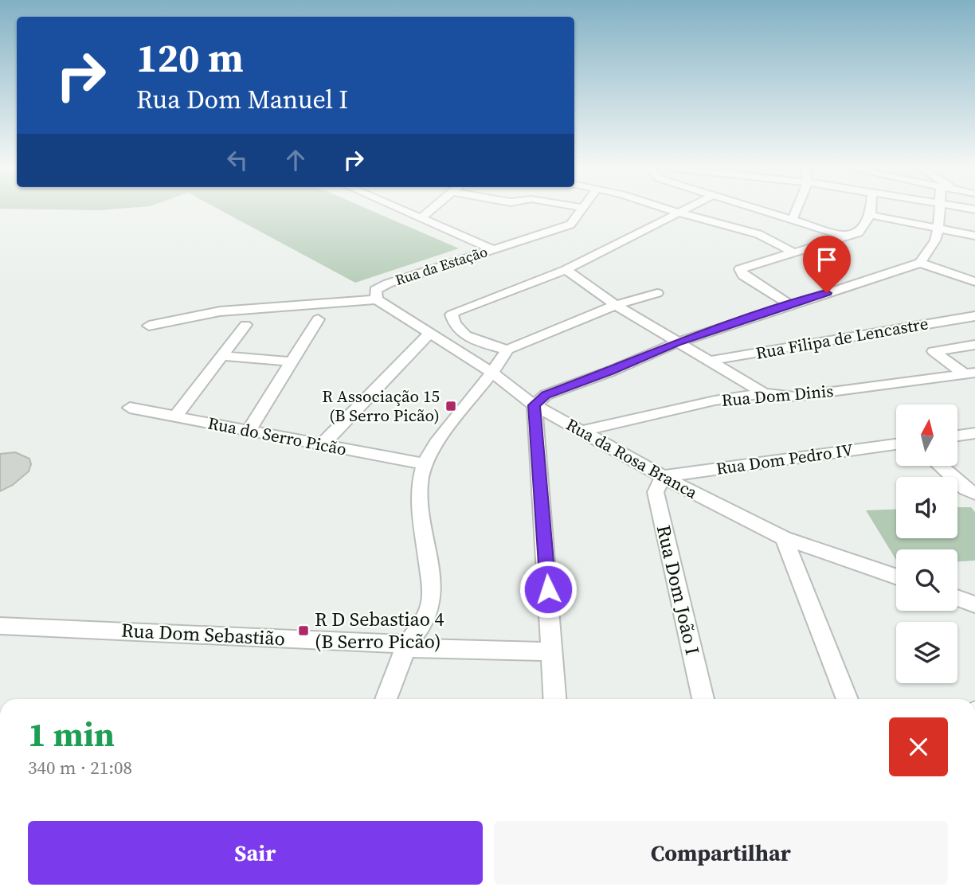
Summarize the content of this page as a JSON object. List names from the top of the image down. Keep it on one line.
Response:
{"streets":{"street":["Rua da Estação","Rua Filipa de Lencastre","Rua Dom Dinis","Rua do Serro Picão","Rua da Rosa Branca","Rua Dom Pedro IV","Rua Dom João I","Rua Dom Sebastião"]},"crossings":[["Rua da Estação","Rua da Rosa Branca"],["Rua Dom Dinis","Rua da Rosa Branca"],["Rua da Rosa Branca","Rua Dom Pedro IV"],["Rua da Rosa Branca","Rua Dom João I"],["Rua Dom Pedro IV","Rua Dom João I"]],"places":{"transit":["R Associação 15 (B Serro Picão)","R D Sebastiao 4 (B Serro Picão)"]},"north":"top","page":{"turn":["120 m","Rua Dom Manuel I"],"heading":["1 min","340 m · 21:08"],"buttons":["Sair","Compartilhar"]}}
